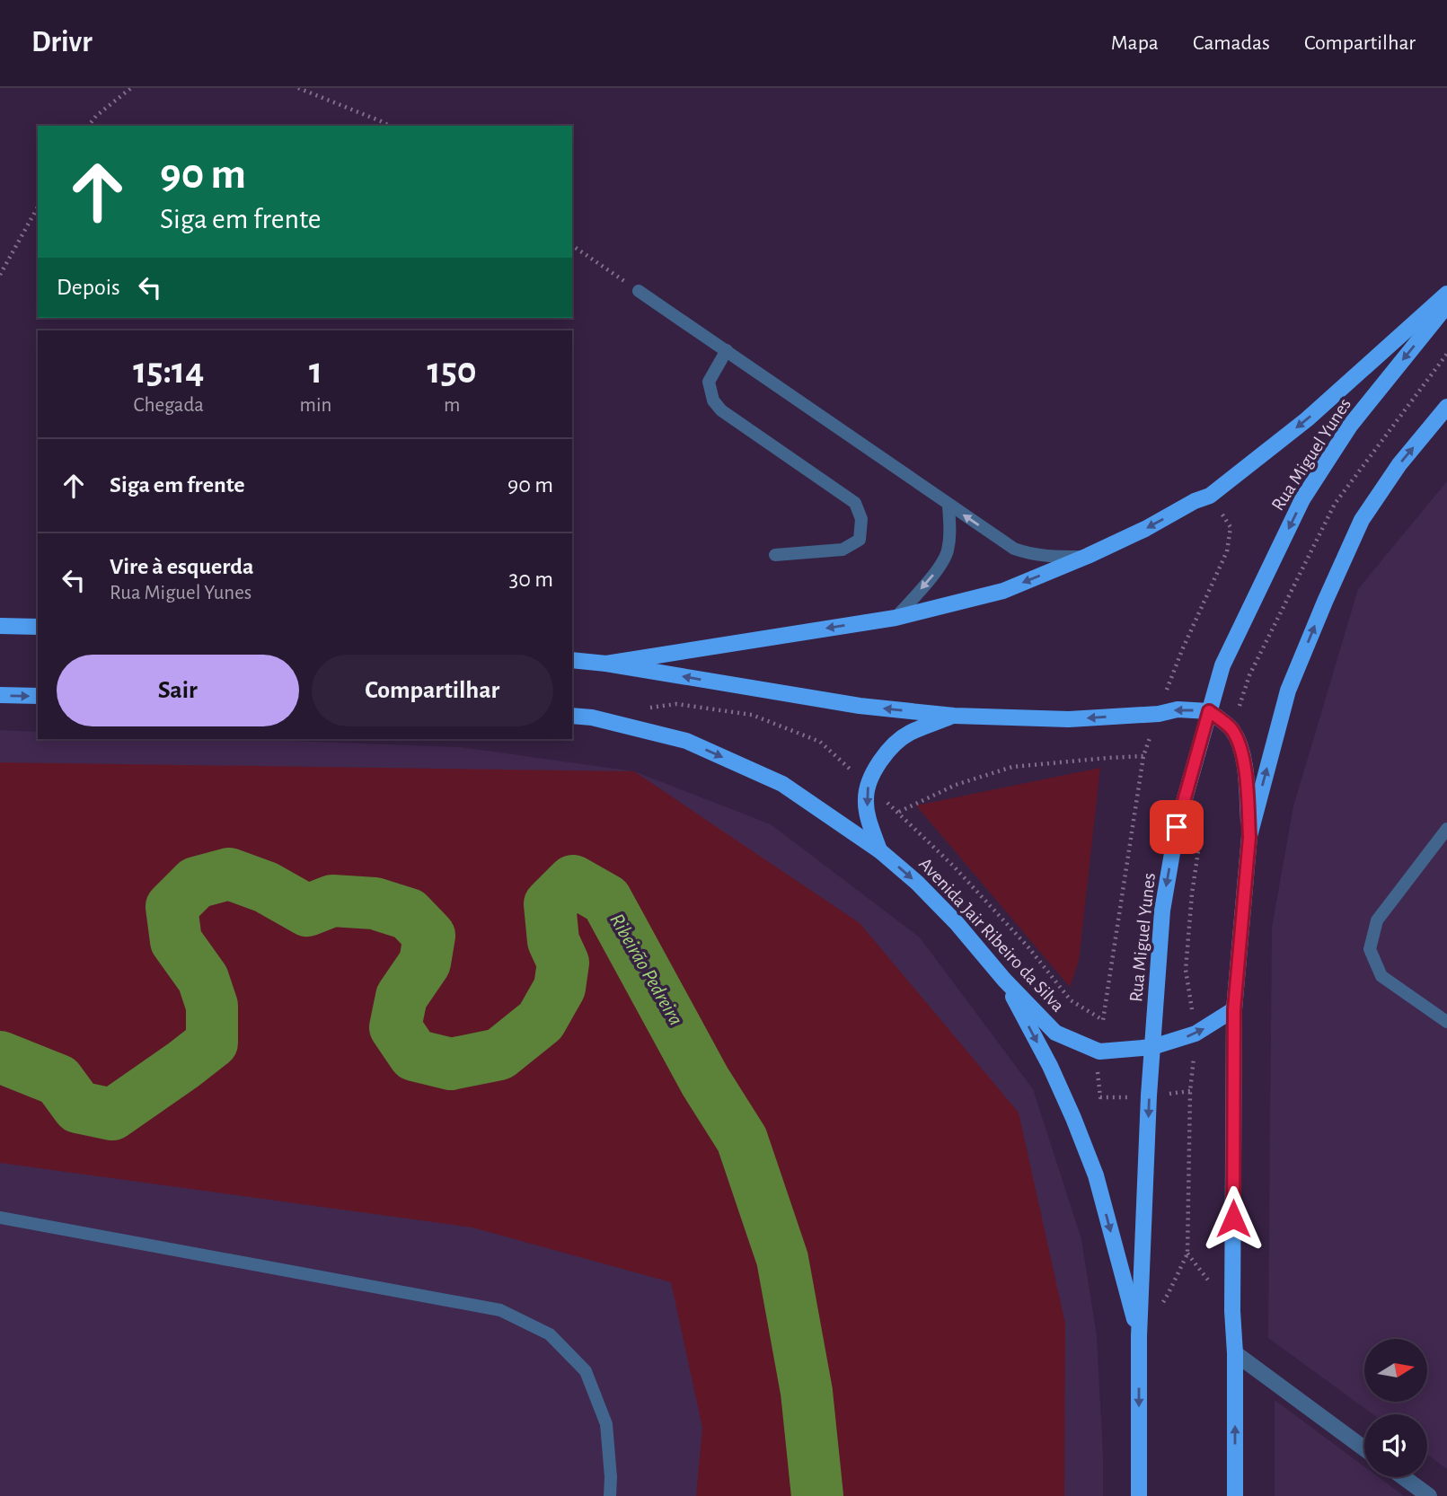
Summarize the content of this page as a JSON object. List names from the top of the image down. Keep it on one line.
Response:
{"streets":{"main road":["Rua Miguel Yunes","Avenida Jair Ribeiro da Silva"]},"crossings":[["Rua Miguel Yunes","Avenida Jair Ribeiro da Silva"]],"water":["Ribeirão Pedreira"],"north":"right","page":{"header":"Drivr","nav":["Mapa","Camadas","Compartilhar"],"turn":["90 m","Siga em frente"],"then":"Depois","eta":["15:14","Chegada","1","min","150","m"],"list":[{"name":"Siga em frente","value":"90 m"},{"name":"Vire à esquerda","note":"Rua Miguel Yunes","value":"30 m"}],"buttons":["Sair","Compartilhar"]}}
